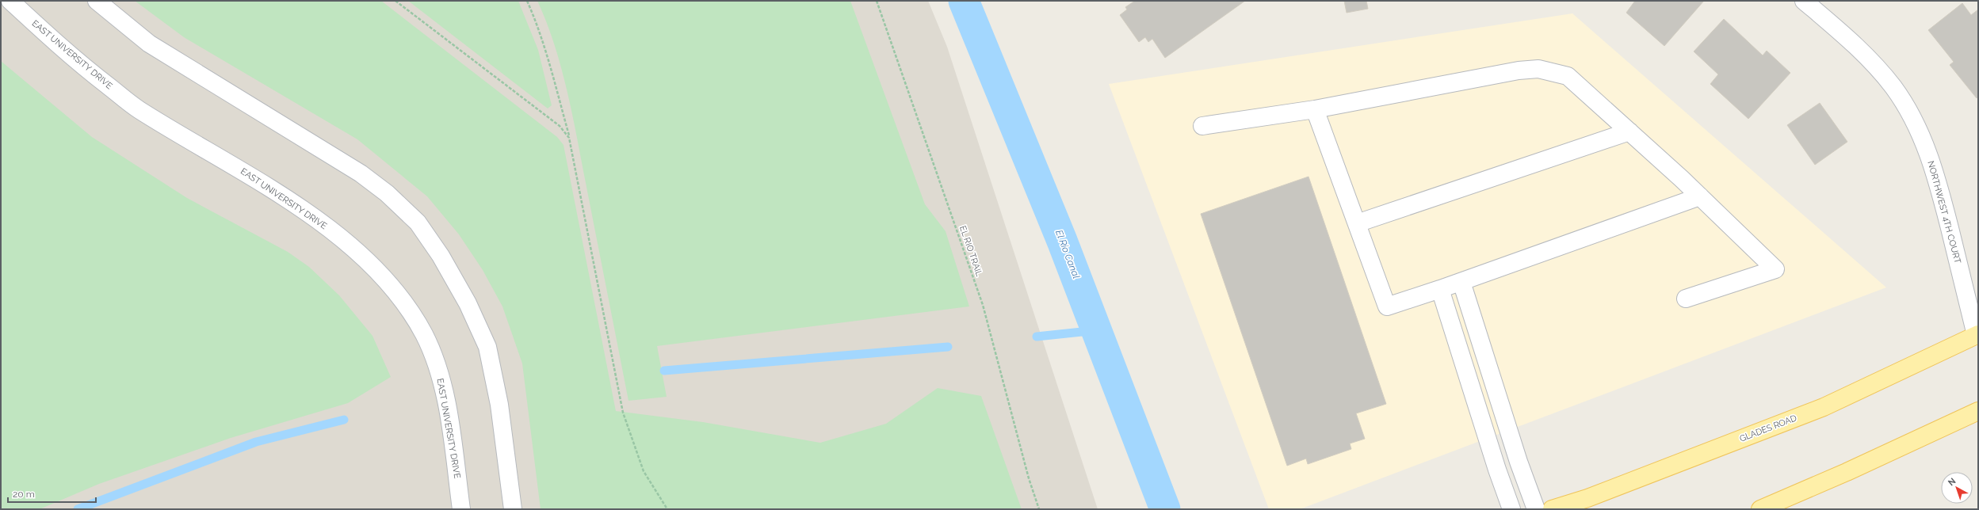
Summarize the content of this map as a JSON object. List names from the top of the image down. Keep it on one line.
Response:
{"streets":{"main road":["GLADES ROAD"],"street":["EAST UNIVERSITY DRIVE","NORTHWEST 4TH COURT"],"path":["EL RIO TRAIL"]},"crossings":[["NORTHWEST 4TH COURT","GLADES ROAD"]],"water":["El Rio Canal"],"scale_bar":"20 m","north":"top left"}
